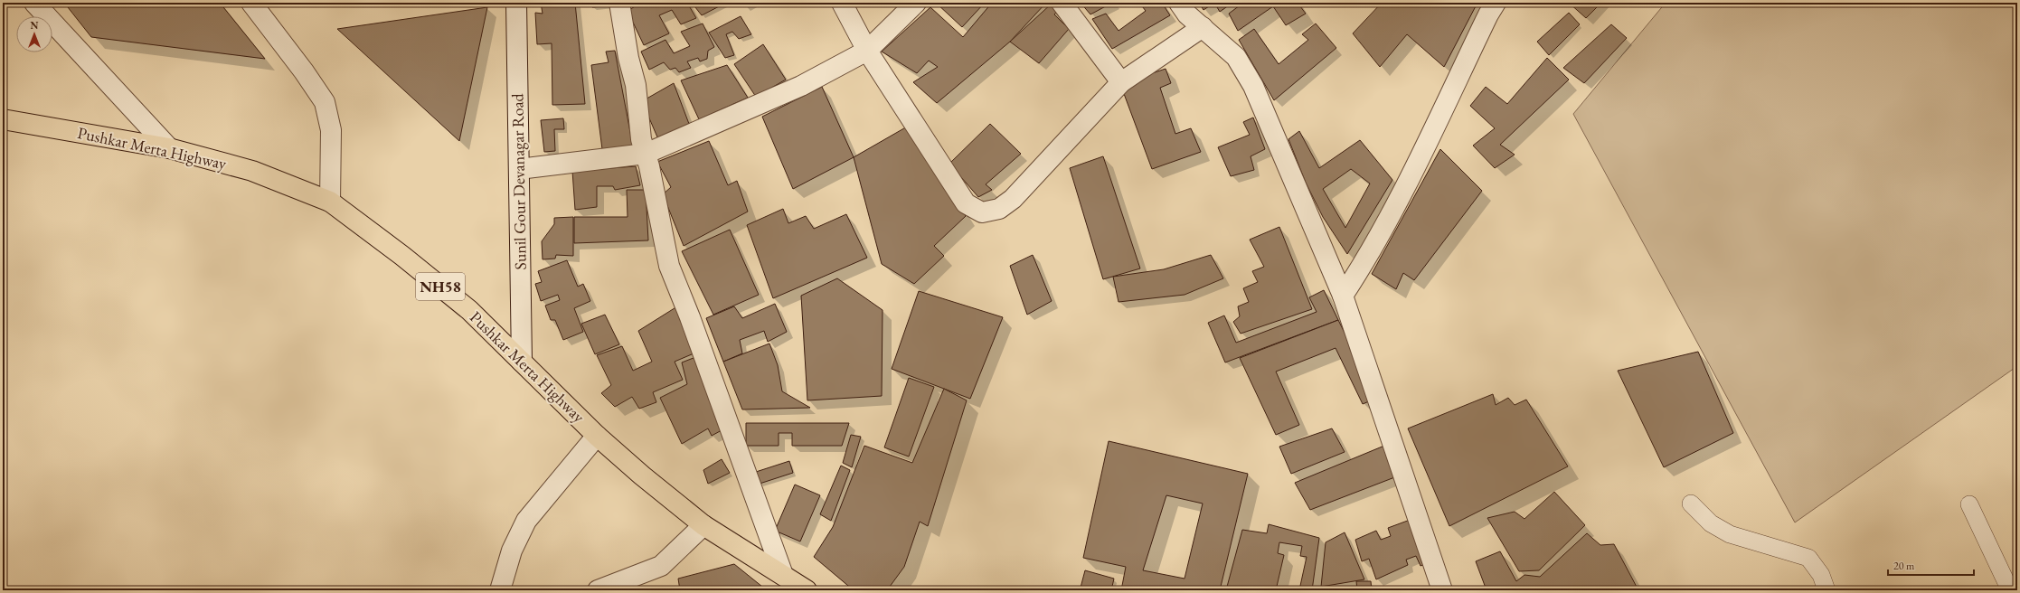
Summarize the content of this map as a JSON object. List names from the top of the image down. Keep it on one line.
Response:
{"streets":{"highway":["Pushkar Merta Highway","NH58"],"street":["Sunil Gour Devanagar Road"]},"crossings":[["Pushkar Merta Highway","Sunil Gour Devanagar Road"]],"scale_bar":"20 m","north":"top"}
